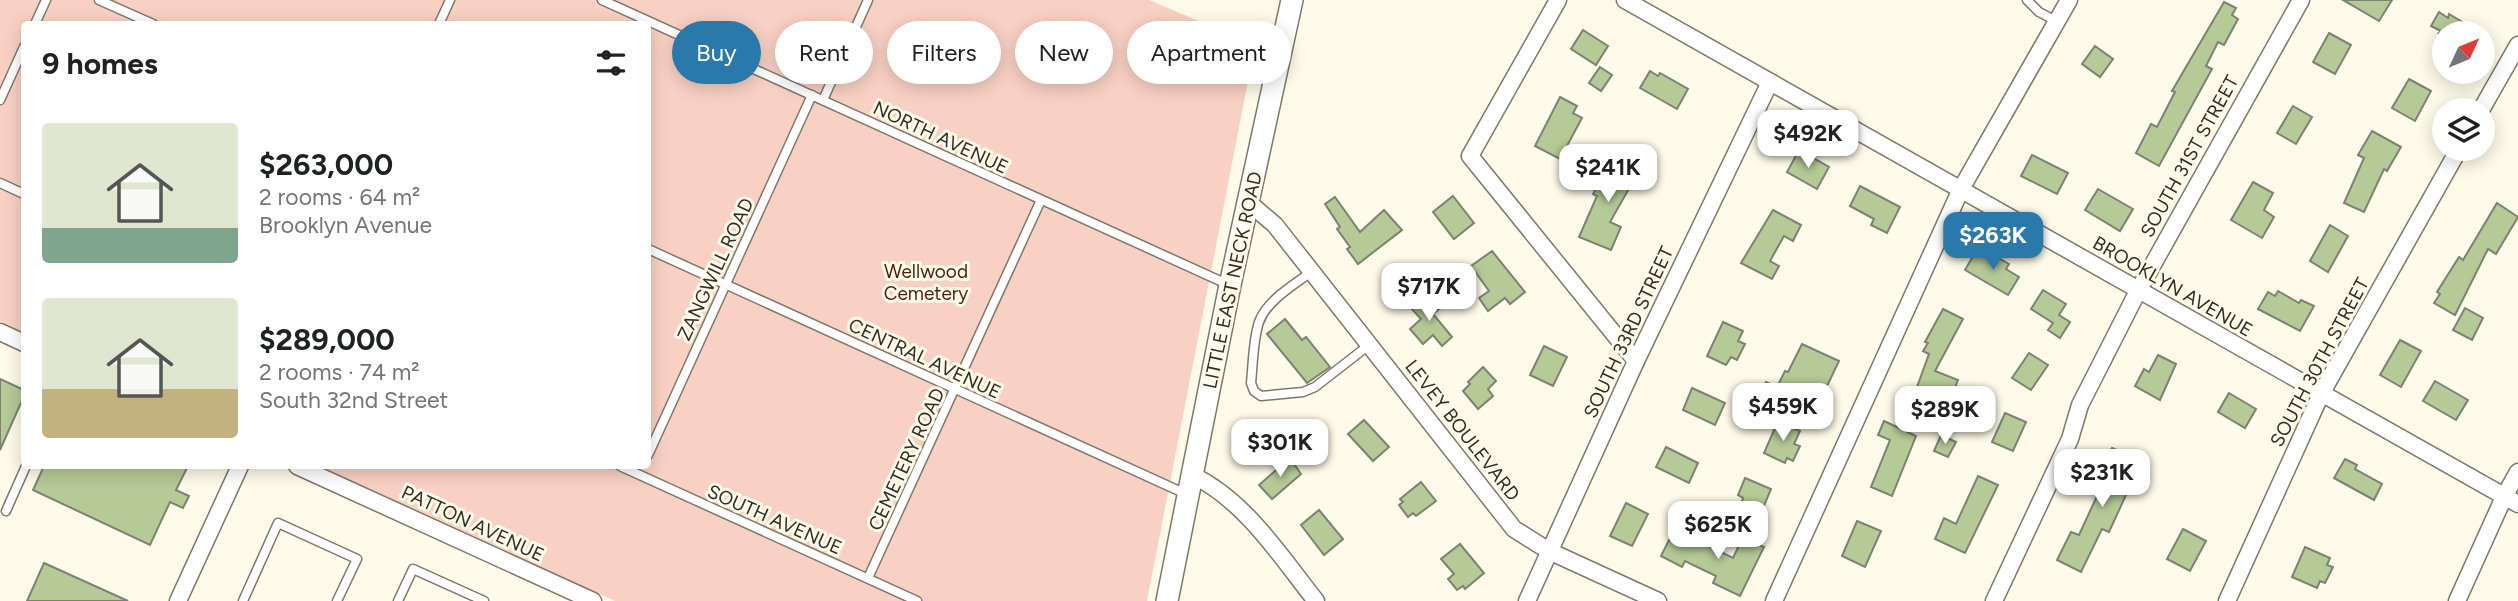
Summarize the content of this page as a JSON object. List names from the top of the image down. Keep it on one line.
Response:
{"streets":{"main road":["LITTLE EAST NECK ROAD"],"street":["SOUTH 31ST STREET","BROOKLYN AVENUE","SOUTH 33RD STREET","SOUTH 30TH STREET","LEVEY BOULEVARD","PATTON AVENUE"],"lane":["NORTH AVENUE","ZANGWILL ROAD","CENTRAL AVENUE","CEMETERY ROAD","SOUTH AVENUE"]},"crossings":[["NORTH AVENUE","ZANGWILL ROAD"],["NORTH AVENUE","LITTLE EAST NECK ROAD"],["NORTH AVENUE","CEMETERY ROAD"],["SOUTH 31ST STREET","BROOKLYN AVENUE"],["ZANGWILL ROAD","CENTRAL AVENUE"],["LITTLE EAST NECK ROAD","CENTRAL AVENUE"],["LITTLE EAST NECK ROAD","LEVEY BOULEVARD"],["BROOKLYN AVENUE","SOUTH 33RD STREET"],["BROOKLYN AVENUE","SOUTH 30TH STREET"],["SOUTH 33RD STREET","LEVEY BOULEVARD"],["CENTRAL AVENUE","CEMETERY ROAD"],["CEMETERY ROAD","SOUTH AVENUE"]],"parks":["Wellwood Cemetery"],"north":"top right","page":{"chip":["Buy","Rent","Filters","New","Apartment"],"heading":"9 homes","list":[{"name":"$263,000","note":"2 rooms · 64 m² · Brooklyn Avenue"},{"name":"$289,000","note":"2 rooms · 74 m² · South 32nd Street"}],"price":["$492K","$241K","$263K","$717K","$459K","$289K","$301K","$231K","$625K"]}}
